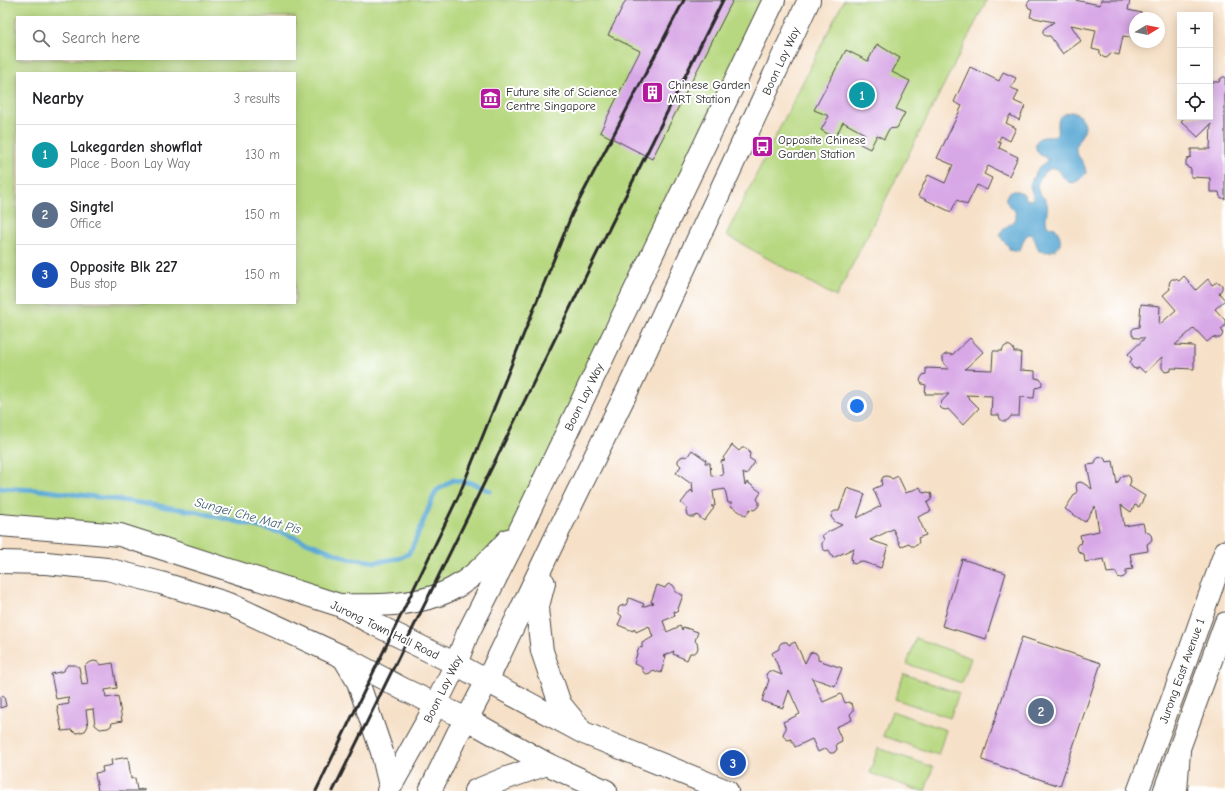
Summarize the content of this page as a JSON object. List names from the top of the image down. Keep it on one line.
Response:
{"streets":{"main road":["Boon Lay Way","Jurong Town Hall Road"],"street":["Jurong East Avenue 1"]},"crossings":[["Boon Lay Way","Jurong Town Hall Road"]],"water":["Sungei Che Mat Pis"],"places":{"building":["Chinese Garden MRT Station"],"museum":["Future site of Science Centre Singapore"],"bus stop":["Opposite Chinese Garden Station"]},"north":"right","page":{"map_buttons":["+","−"],"search":"Search here","heading":["Nearby","3 results"],"pins":["1","2","3"],"list":[{"mark":"1","name":"Lakegarden showflat","note":"Place · Boon Lay Way","value":"130 m"},{"mark":"2","name":"Singtel","note":"Office","value":"150 m"},{"mark":"3","name":"Opposite Blk 227","note":"Bus stop","value":"150 m"}]}}
